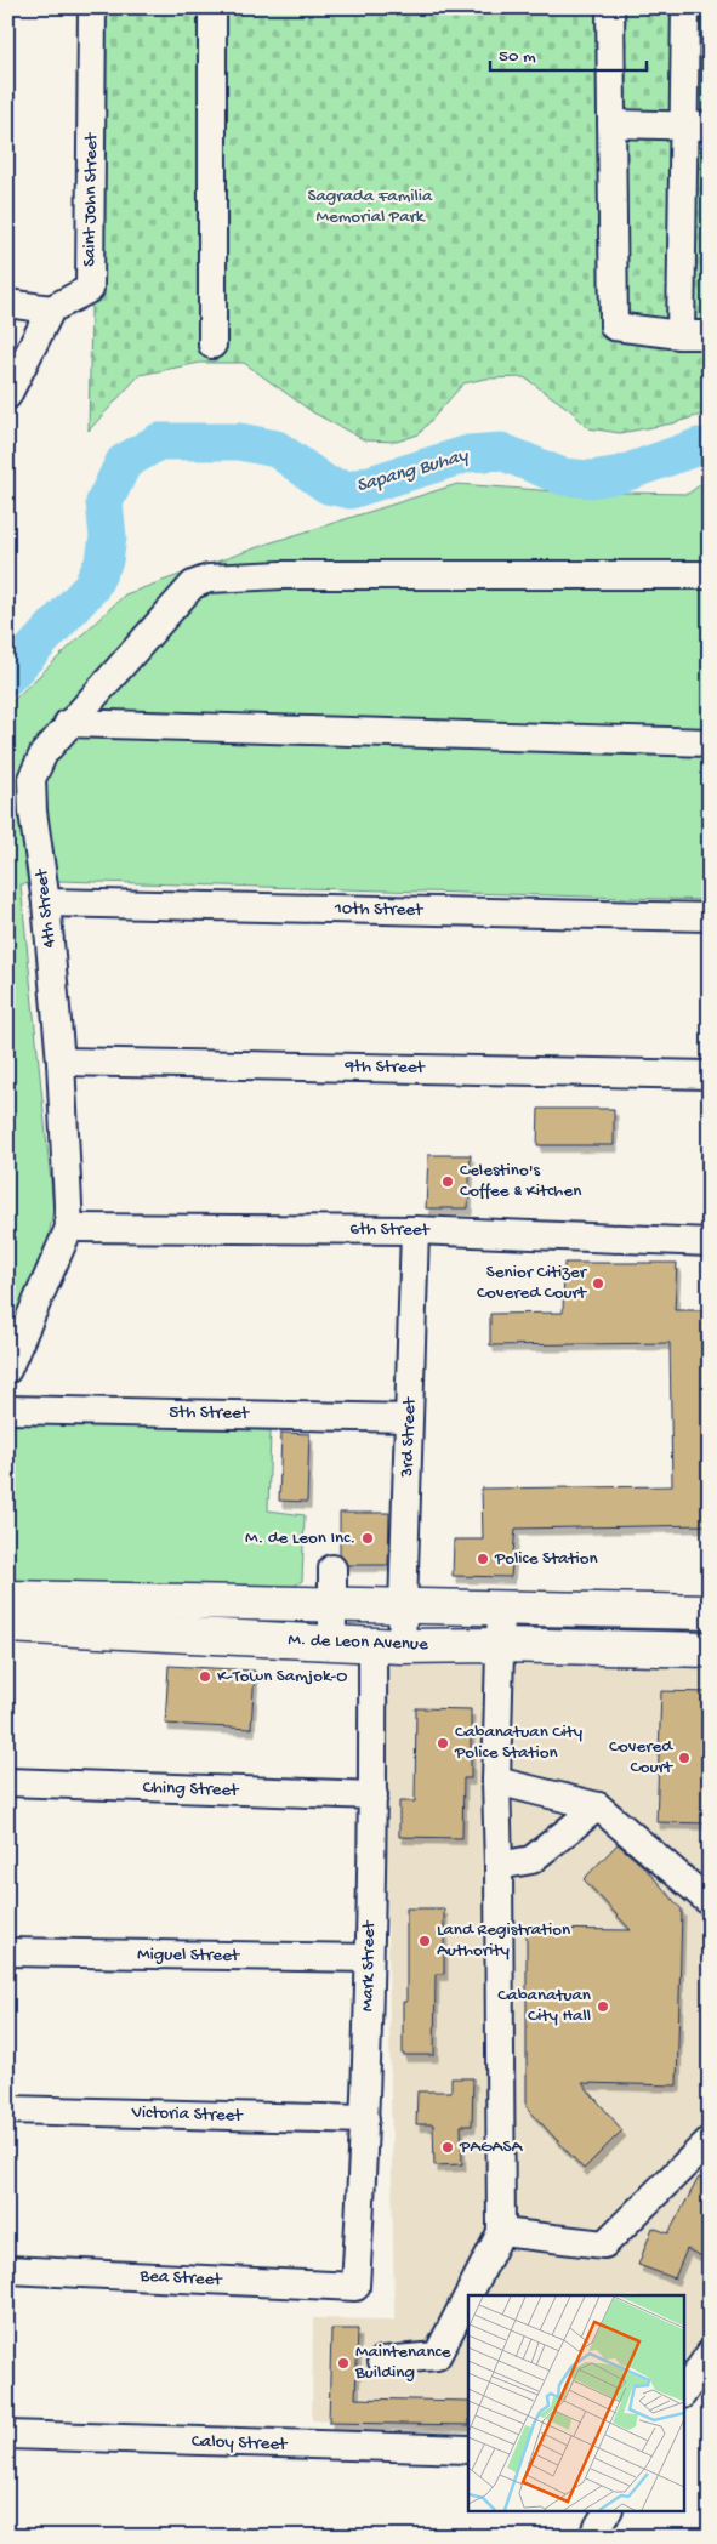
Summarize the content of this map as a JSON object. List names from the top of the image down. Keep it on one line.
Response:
{"streets":{"main road":["M. de Leon Avenue"],"street":["Saint John Street","4th Street","10th Street","9th Street","6th Street","5th Street","3rd Street","Ching Street","Miguel Street","Mark Street","Victoria Street","Bea Street","Caloy Street"]},"crossings":[["4th Street","10th Street"],["4th Street","9th Street"],["4th Street","6th Street"],["6th Street","3rd Street"],["5th Street","3rd Street"],["3rd Street","M. de Leon Avenue"],["3rd Street","Mark Street"],["M. de Leon Avenue","Mark Street"],["Ching Street","Mark Street"],["Miguel Street","Mark Street"],["Mark Street","Victoria Street"],["Mark Street","Bea Street"]],"water":["Sapang Buhay"],"parks":["Sagrada Familia Memorial Park"],"places":["Celestino's Coffee & Kitchen","Senior Citizer Covered Court","M. de Leon Inc.","Police Station","K-Town Samjok-O","Cabanatuan City Police Station","Covered Court","Land Registration Authority","Cabanatuan City Hall","PAGASA","Maintenance Building"],"scale_bar":"50 m"}
